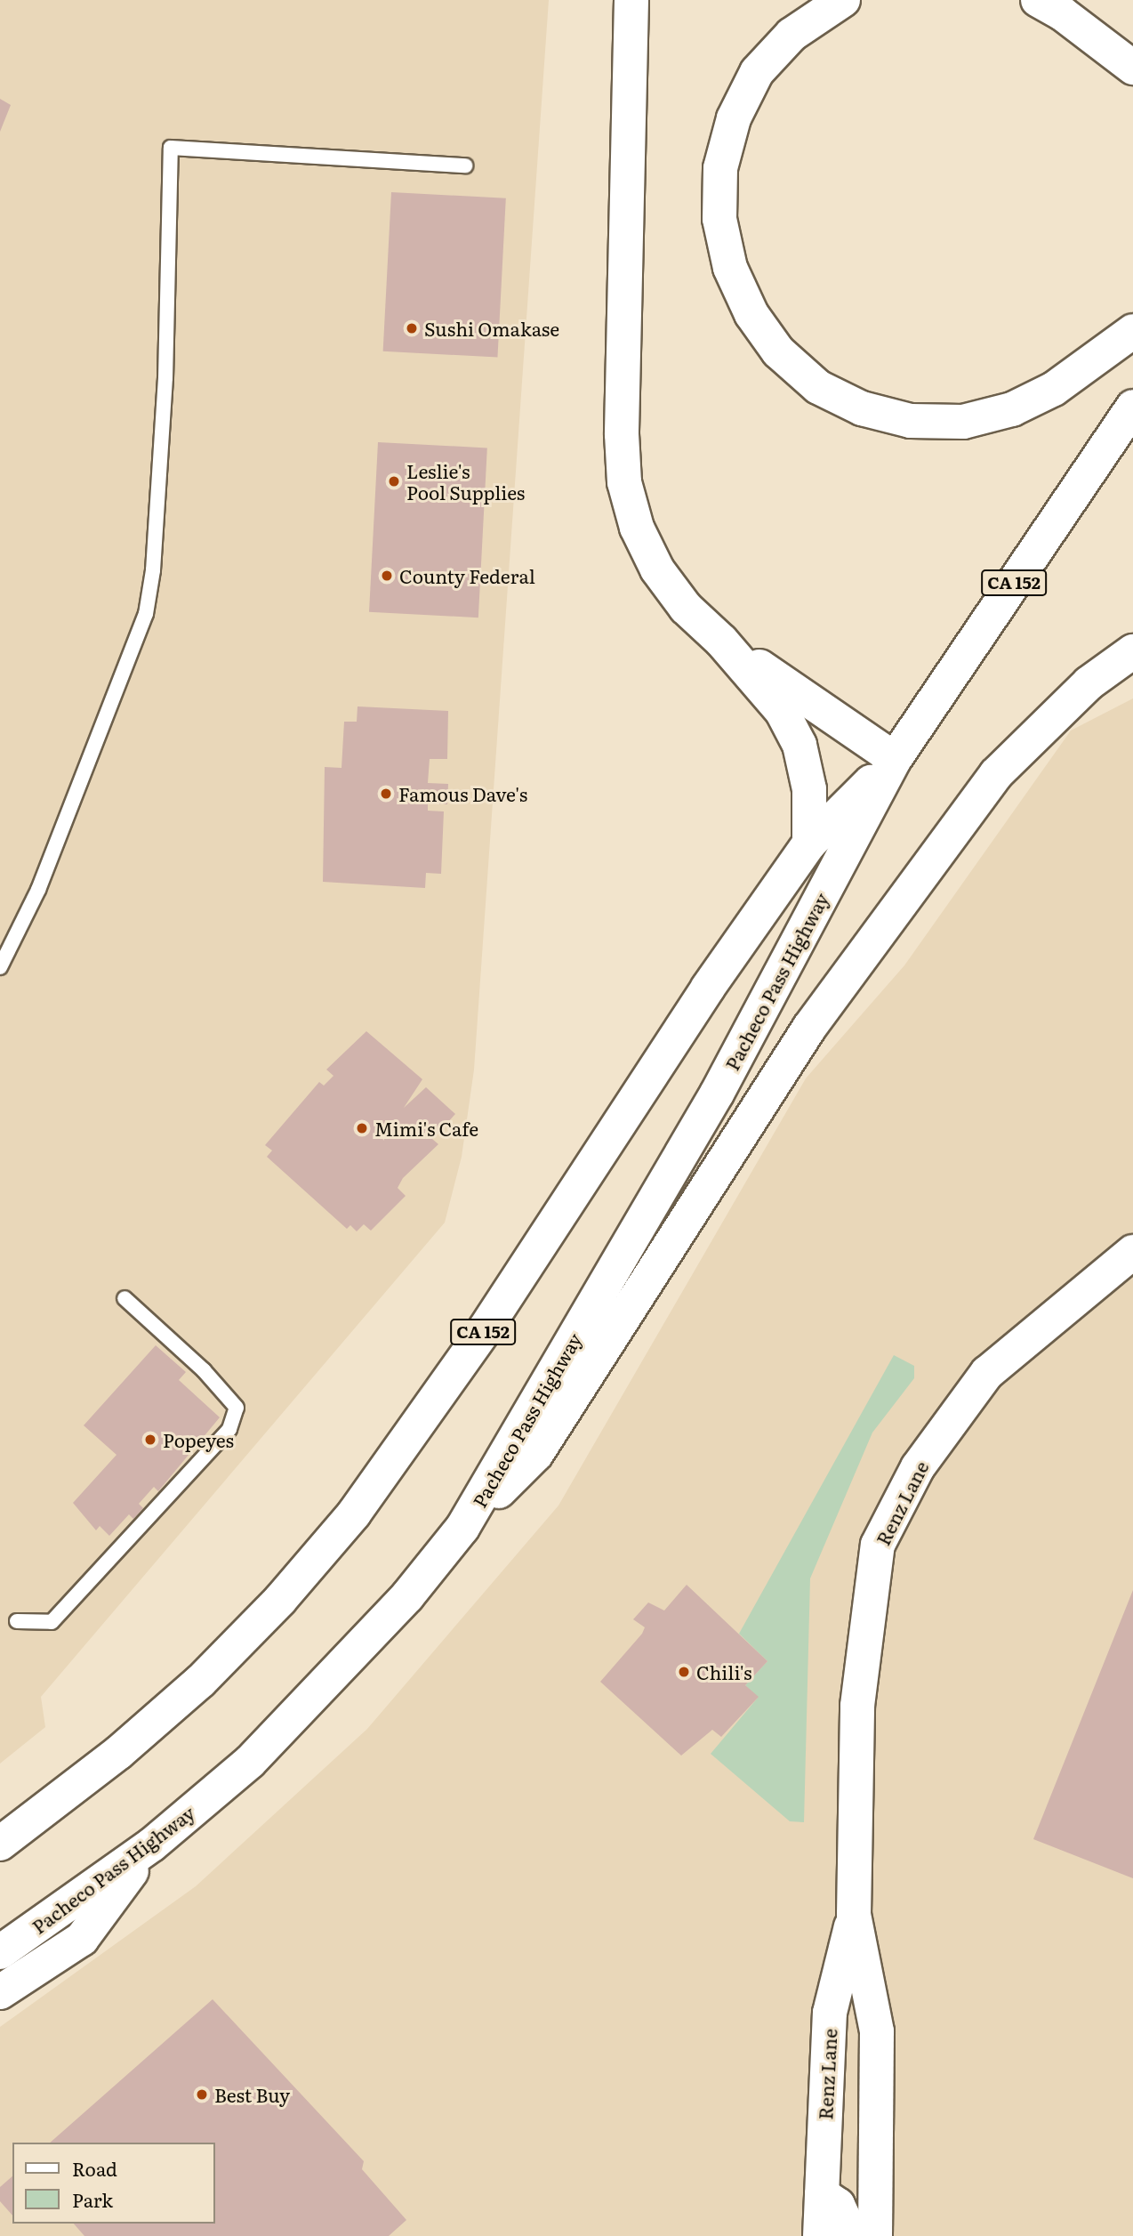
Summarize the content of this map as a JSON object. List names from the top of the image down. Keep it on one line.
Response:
{"streets":{"main road":["CA 152","Pacheco Pass Highway","Renz Lane"]},"places":["Sushi Omakase","Leslie's Pool Supplies","County Federal","Famous Dave's","Mimi's Cafe","Popeyes","Chili's","Best Buy"],"legend":["Road","Park"]}
